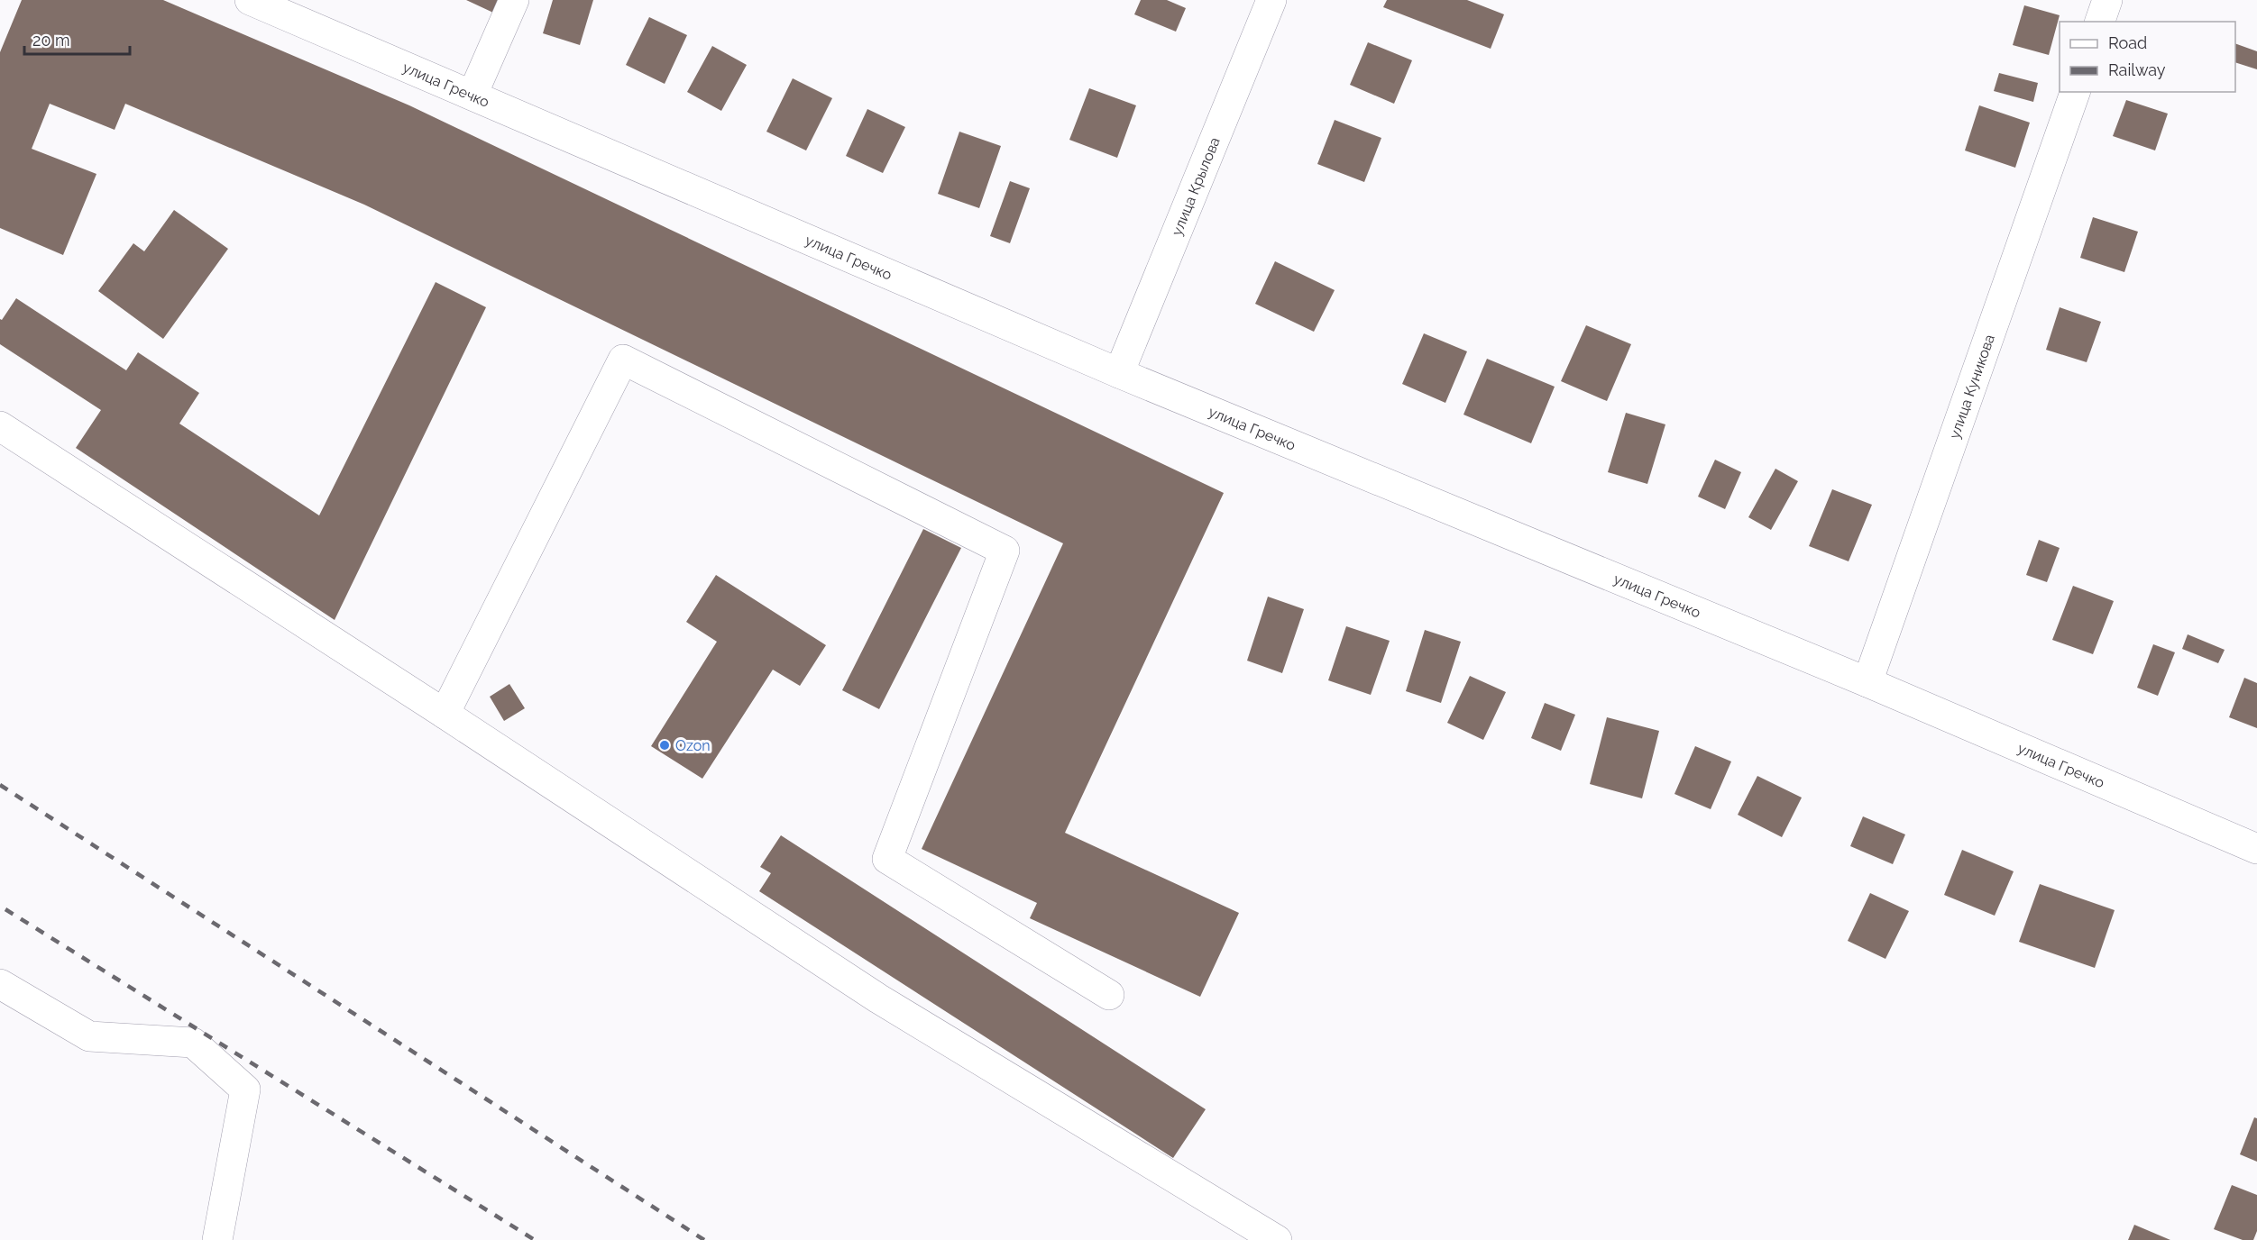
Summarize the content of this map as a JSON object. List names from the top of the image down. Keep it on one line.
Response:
{"streets":{"street":["улица Гречко","улица Крылова","улица Куникова"]},"crossings":[["улица Гречко","улица Крылова"],["улица Гречко","улица Куникова"]],"places":["Ozon"],"legend":["Road","Railway"],"scale_bar":"20 m"}
